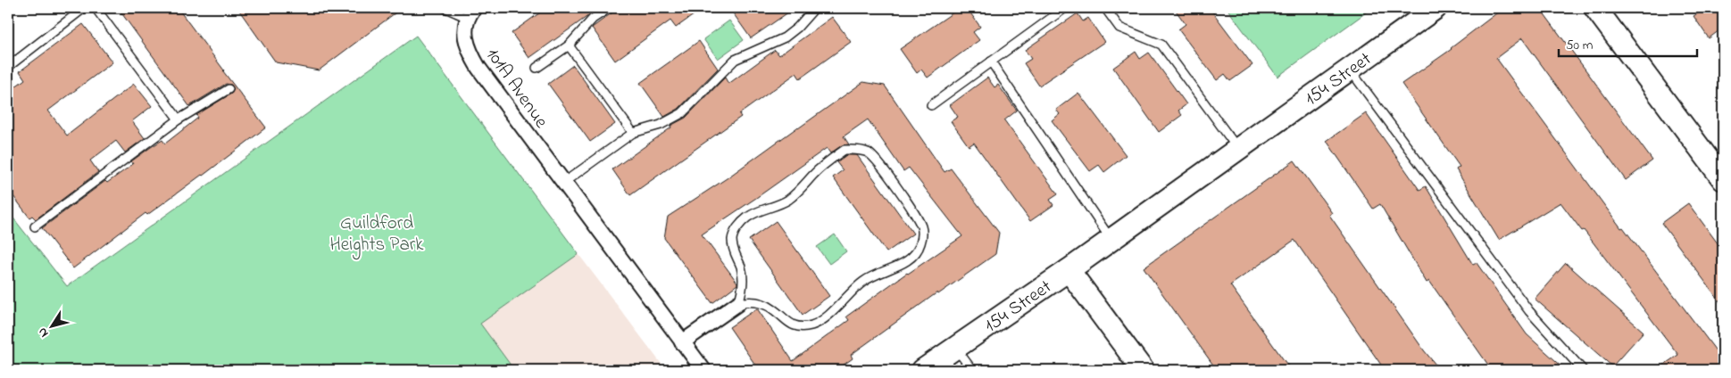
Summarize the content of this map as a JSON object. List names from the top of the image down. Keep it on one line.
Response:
{"streets":{"main road":["154 Street"],"street":["101A Avenue"]},"parks":["Guildford Heights Park"],"scale_bar":"50 m","north":"bottom left"}
